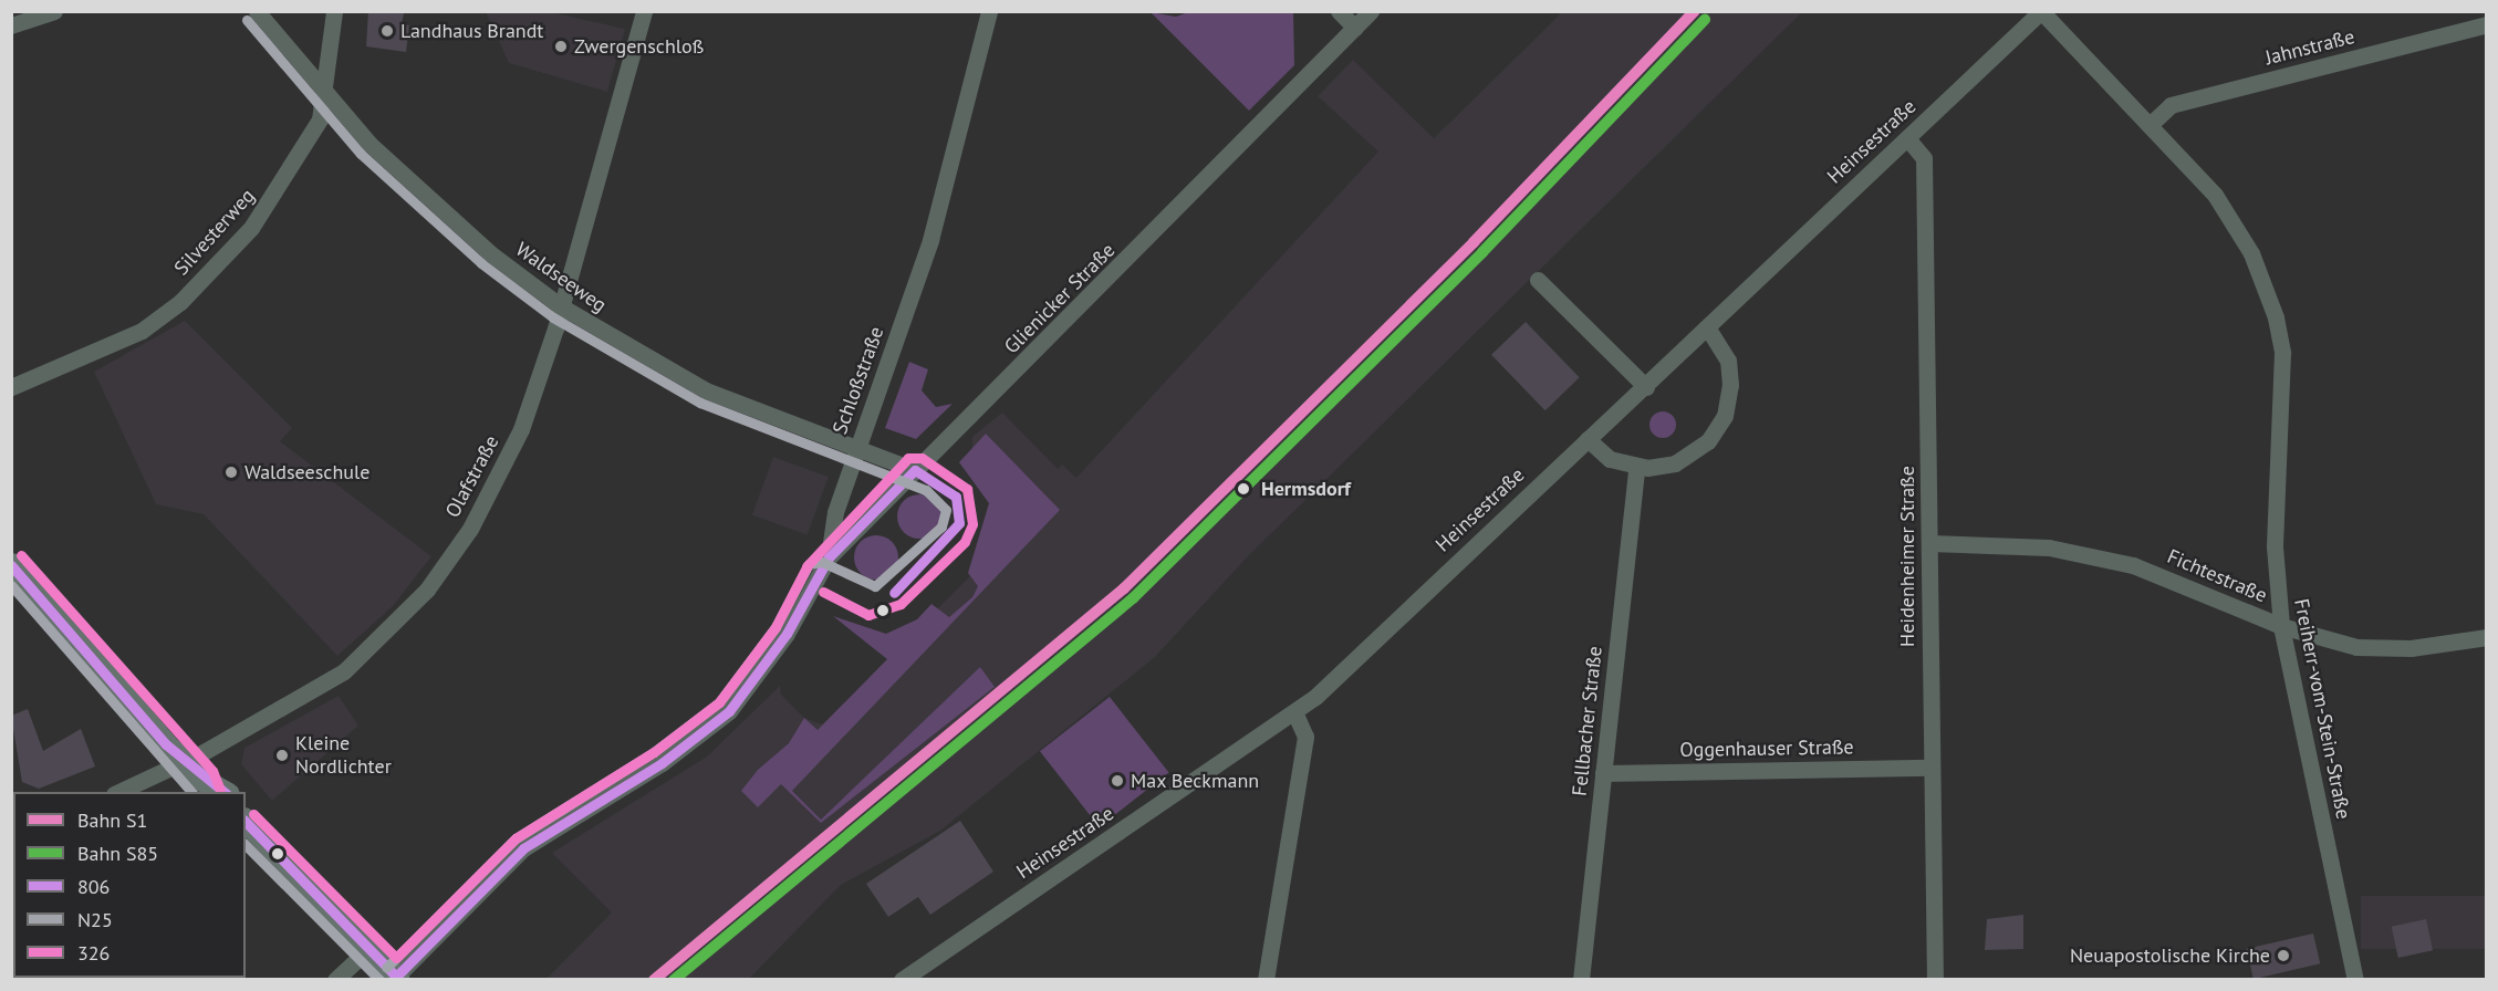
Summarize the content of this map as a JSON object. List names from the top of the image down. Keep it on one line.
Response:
{"streets":{"street":["Jahnstraße","Heinsestraße","Silvesterweg","Waldseeweg","Glienicker Straße","Schloßstraße","Olafstraße","Heidenheimer Straße","Fichtestraße","Freiherr-vom-Stein-Straße","Fellbacher Straße","Oggenhauser Straße"]},"crossings":[["Jahnstraße","Freiherr-vom-Stein-Straße"],["Heinsestraße","Heidenheimer Straße"],["Heinsestraße","Freiherr-vom-Stein-Straße"],["Silvesterweg","Waldseeweg"],["Waldseeweg","Glienicker Straße"],["Waldseeweg","Schloßstraße"],["Waldseeweg","Olafstraße"],["Glienicker Straße","Schloßstraße"],["Heidenheimer Straße","Fichtestraße"],["Heidenheimer Straße","Oggenhauser Straße"],["Fichtestraße","Freiherr-vom-Stein-Straße"],["Fellbacher Straße","Oggenhauser Straße"]],"places":["Landhaus Brandt","Zwergenschloß","Waldseeschule","Hermsdorf","Kleine Nordlichter","Max Beckmann","Neuapostolische Kirche"],"lines":["rail line S1","rail line S85","transit line N25","transit line 326","transit line 806"],"legend":["Bahn S1","Bahn S85","806","N25","326"]}
